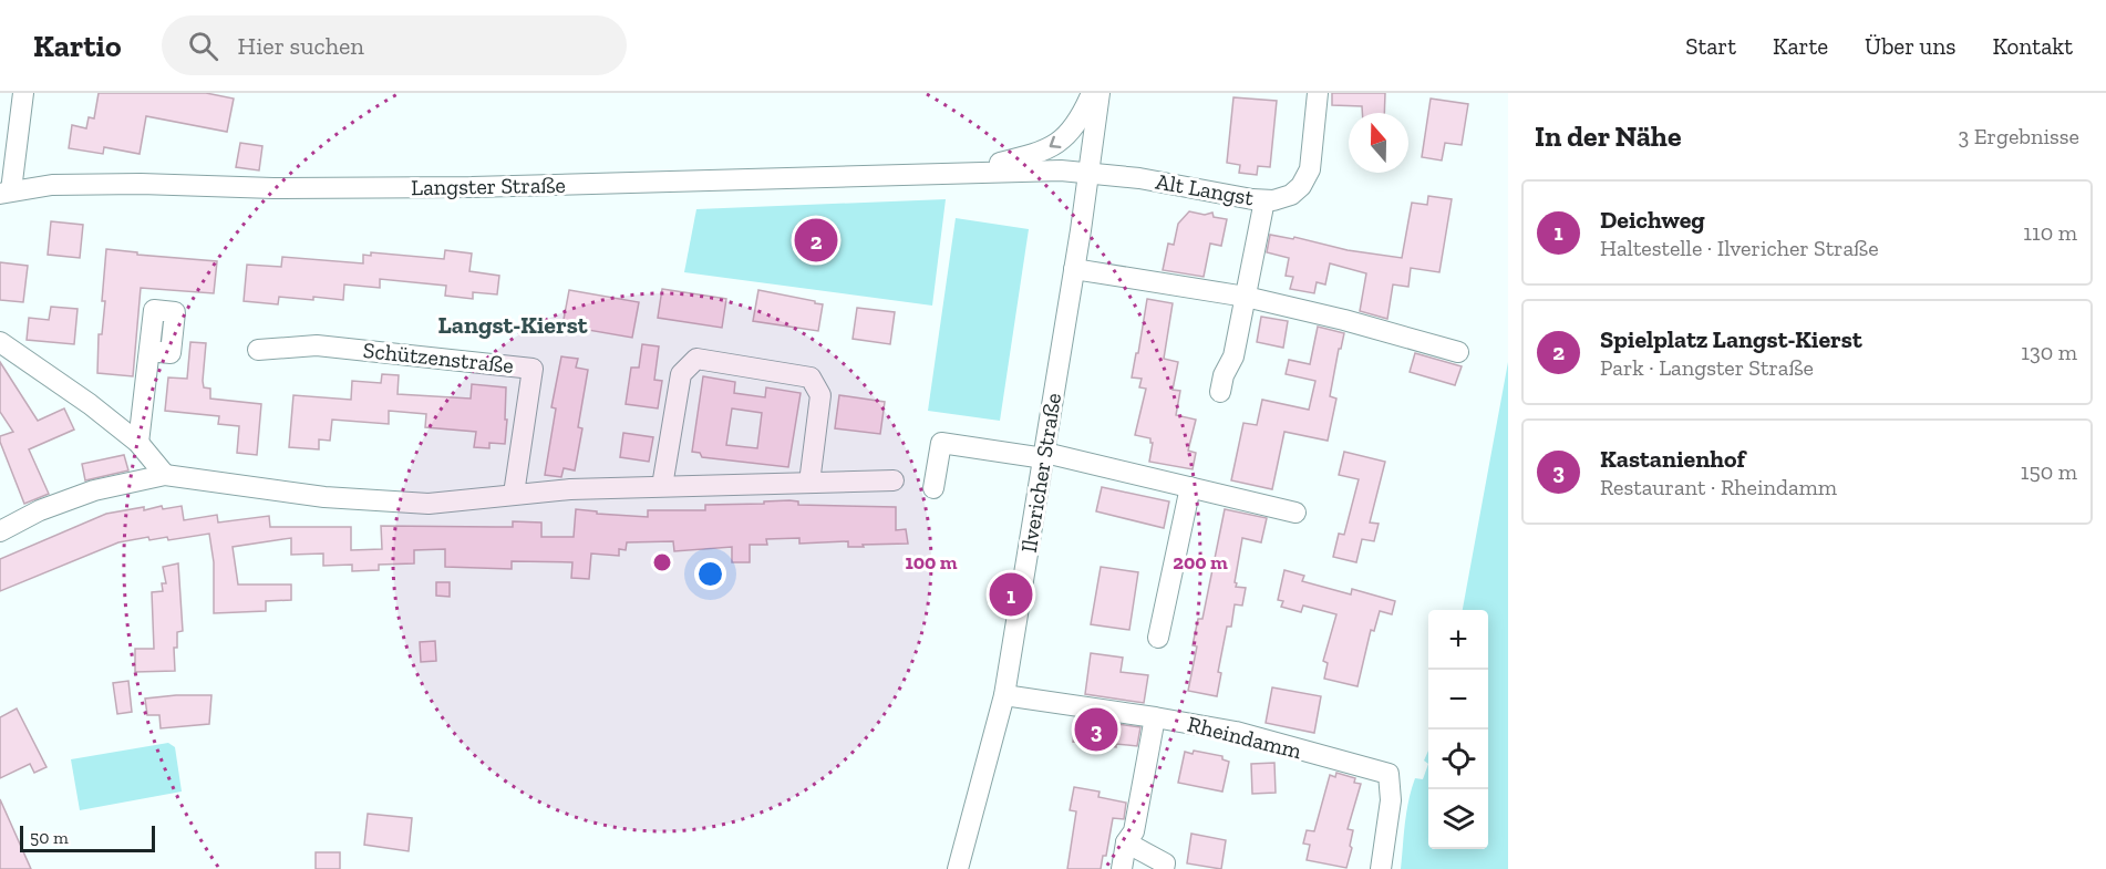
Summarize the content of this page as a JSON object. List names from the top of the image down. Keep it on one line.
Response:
{"streets":{"street":["Langster Straße","Alt Langst","Schützenstraße","Ilvericher Straße","Rheindamm"]},"crossings":[["Langster Straße","Alt Langst"],["Langster Straße","Ilvericher Straße"],["Alt Langst","Ilvericher Straße"],["Ilvericher Straße","Rheindamm"]],"districts":["Langst-Kierst"],"scale_bar":"50 m","north":"top","page":{"header":"Kartio","search":"Hier suchen","nav":["Start","Karte","Über uns","Kontakt"],"heading":["In der Nähe","3 Ergebnisse"],"list":[{"mark":"1","name":"Deichweg","note":"Haltestelle · Ilvericher Straße","value":"110 m"},{"mark":"2","name":"Spielplatz Langst-Kierst","note":"Park · Langster Straße","value":"130 m"},{"mark":"3","name":"Kastanienhof","note":"Restaurant · Rheindamm","value":"150 m"}],"pins":["2","1","3"],"map_buttons":["+","−"],"scale":"50 m"},"rings":["100 m","200 m"]}
